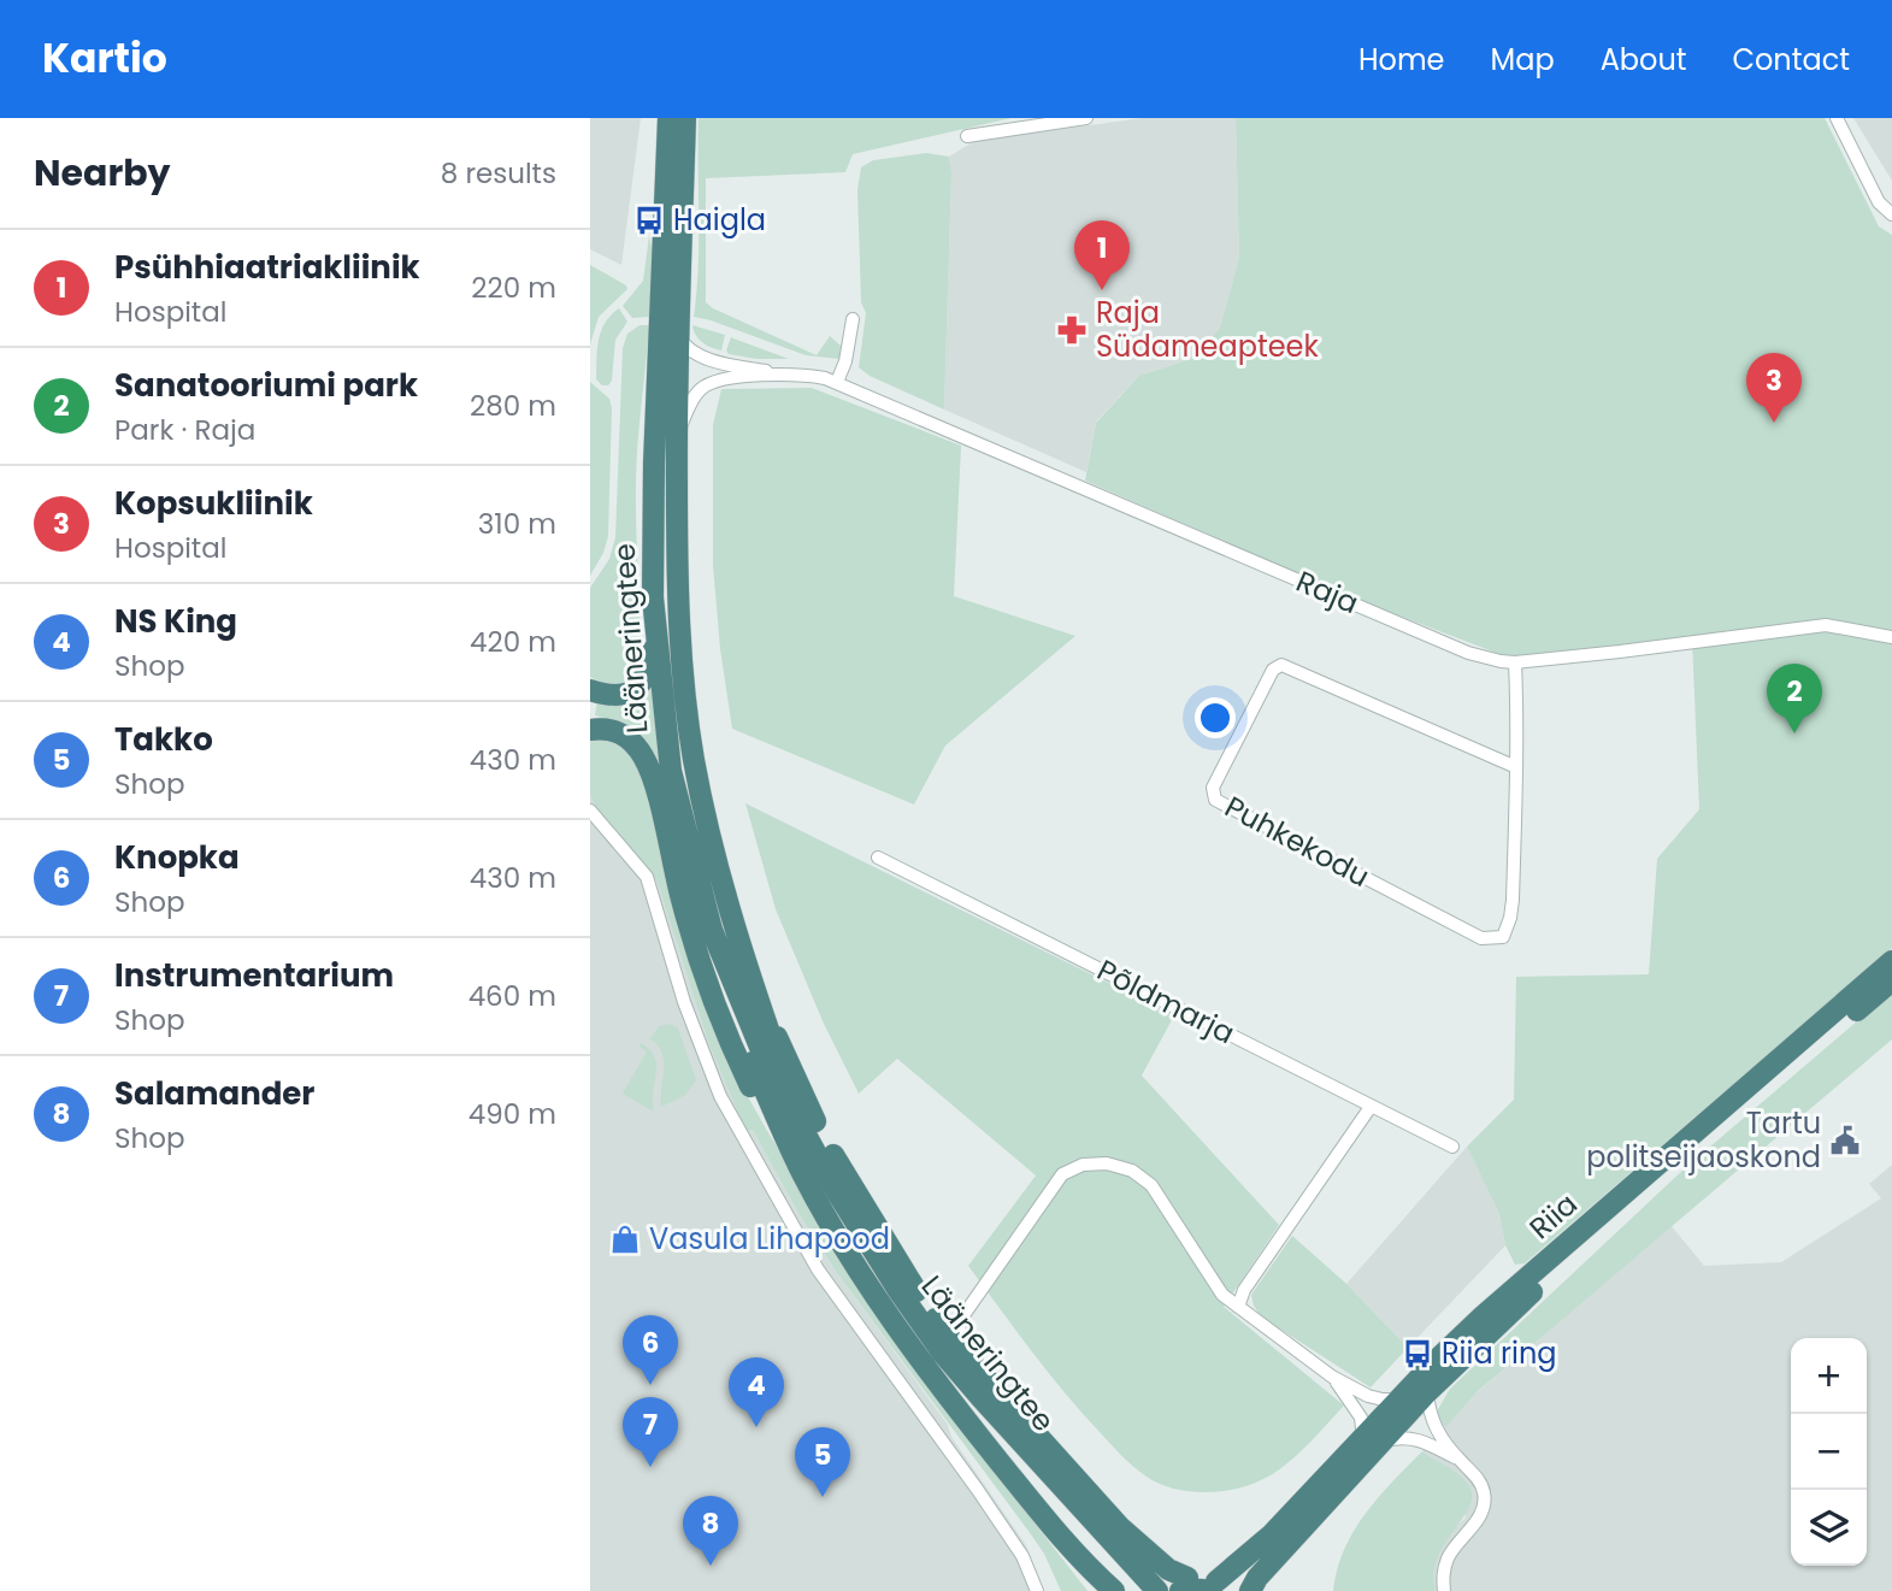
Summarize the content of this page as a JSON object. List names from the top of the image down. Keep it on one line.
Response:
{"streets":{"highway":["Lääneringtee","Riia"],"street":["Raja","Puhkekodu","Põldmarja"]},"crossings":[["Raja","Lääneringtee"],["Raja","Puhkekodu"]],"places":{"bus stop":["Haigla","Riia ring"],"pharmacy":["Raja Südameapteek"],"public building":["Tartu politseijaoskond"],"shop":["Vasula Lihapood"]},"page":{"header":"Kartio","nav":["Home","Map","About","Contact"],"heading":["Nearby","8 results"],"pins":["1","3","2","6","4","7","5","8"],"list":[{"mark":"1","name":"Psühhiaatriakliinik","note":"Hospital","value":"220 m"},{"mark":"2","name":"Sanatooriumi park","note":"Park · Raja","value":"280 m"},{"mark":"3","name":"Kopsukliinik","note":"Hospital","value":"310 m"},{"mark":"4","name":"NS King","note":"Shop","value":"420 m"},{"mark":"5","name":"Takko","note":"Shop","value":"430 m"},{"mark":"6","name":"Knopka","note":"Shop","value":"430 m"},{"mark":"7","name":"Instrumentarium","note":"Shop","value":"460 m"},{"mark":"8","name":"Salamander","note":"Shop","value":"490 m"}],"map_buttons":["+","−"]}}
